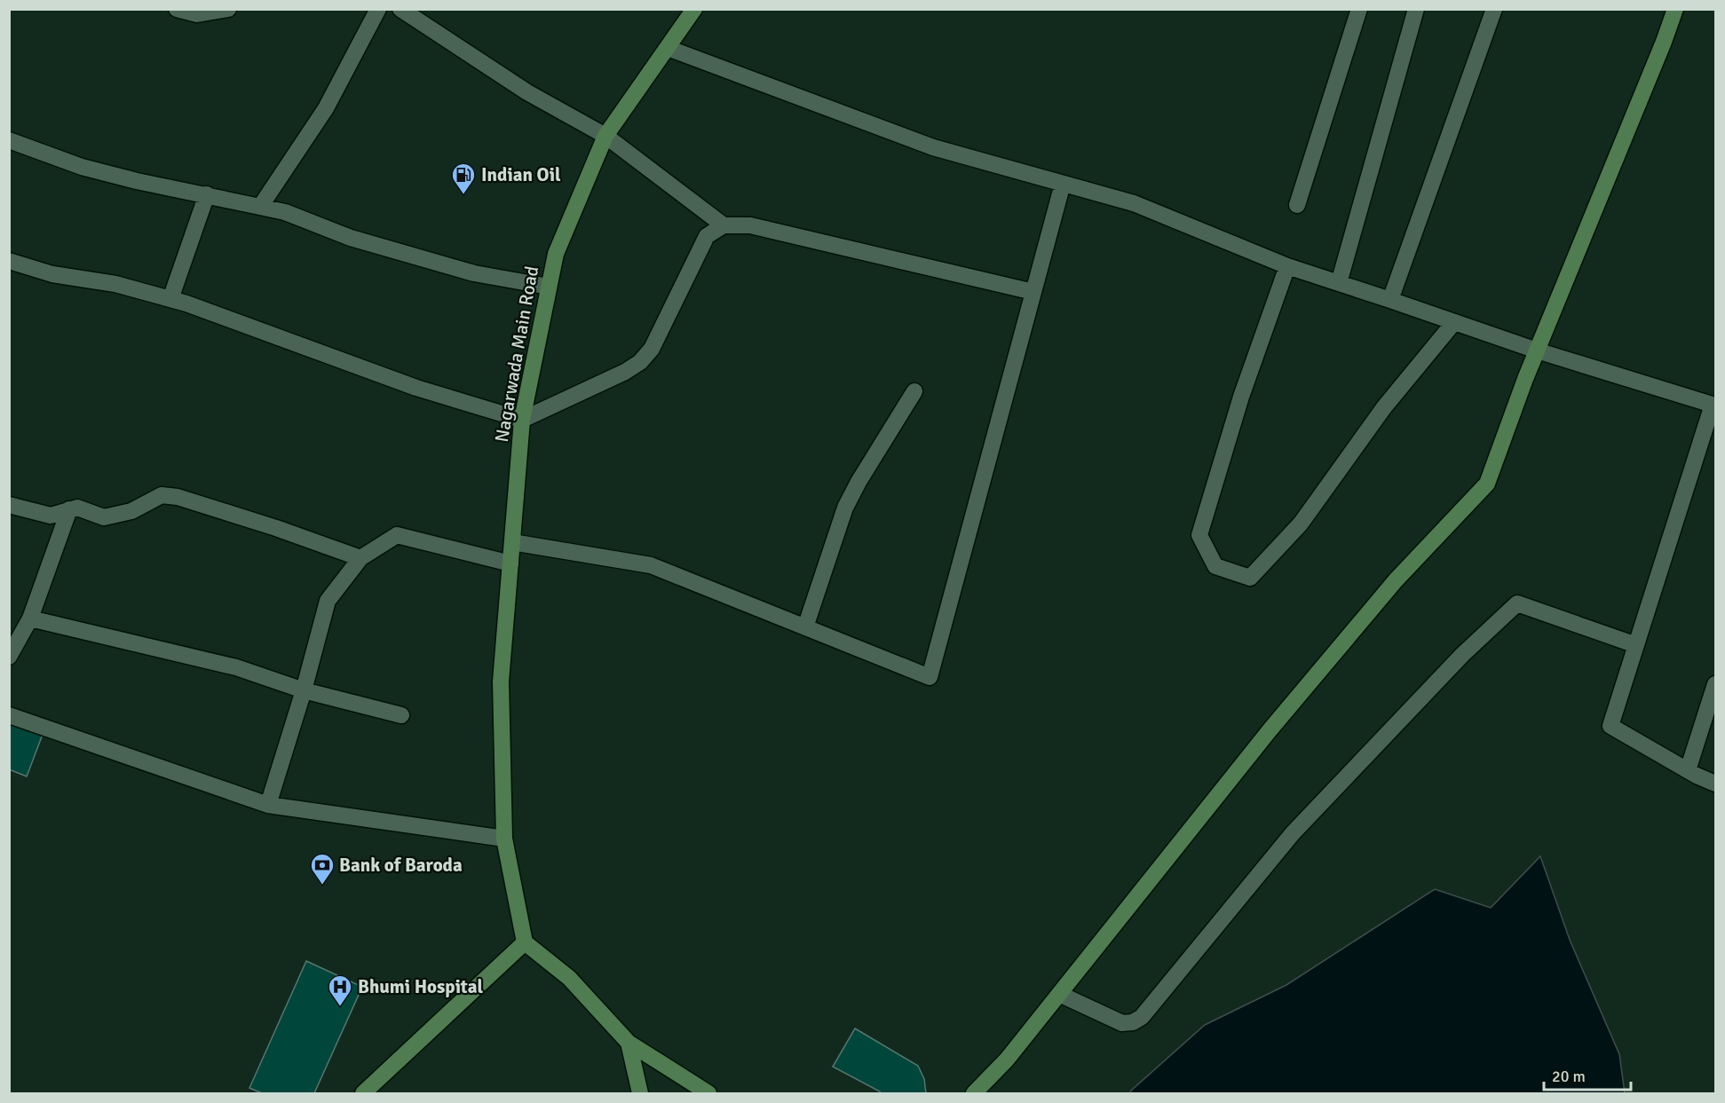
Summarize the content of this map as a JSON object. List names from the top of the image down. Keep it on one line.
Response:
{"streets":{"street":["Nagarwada Main Road"]},"places":{"fuel station":["Indian Oil"],"bank":["Bank of Baroda"],"hospital":["Bhumi Hospital"]},"scale_bar":"20 m"}
